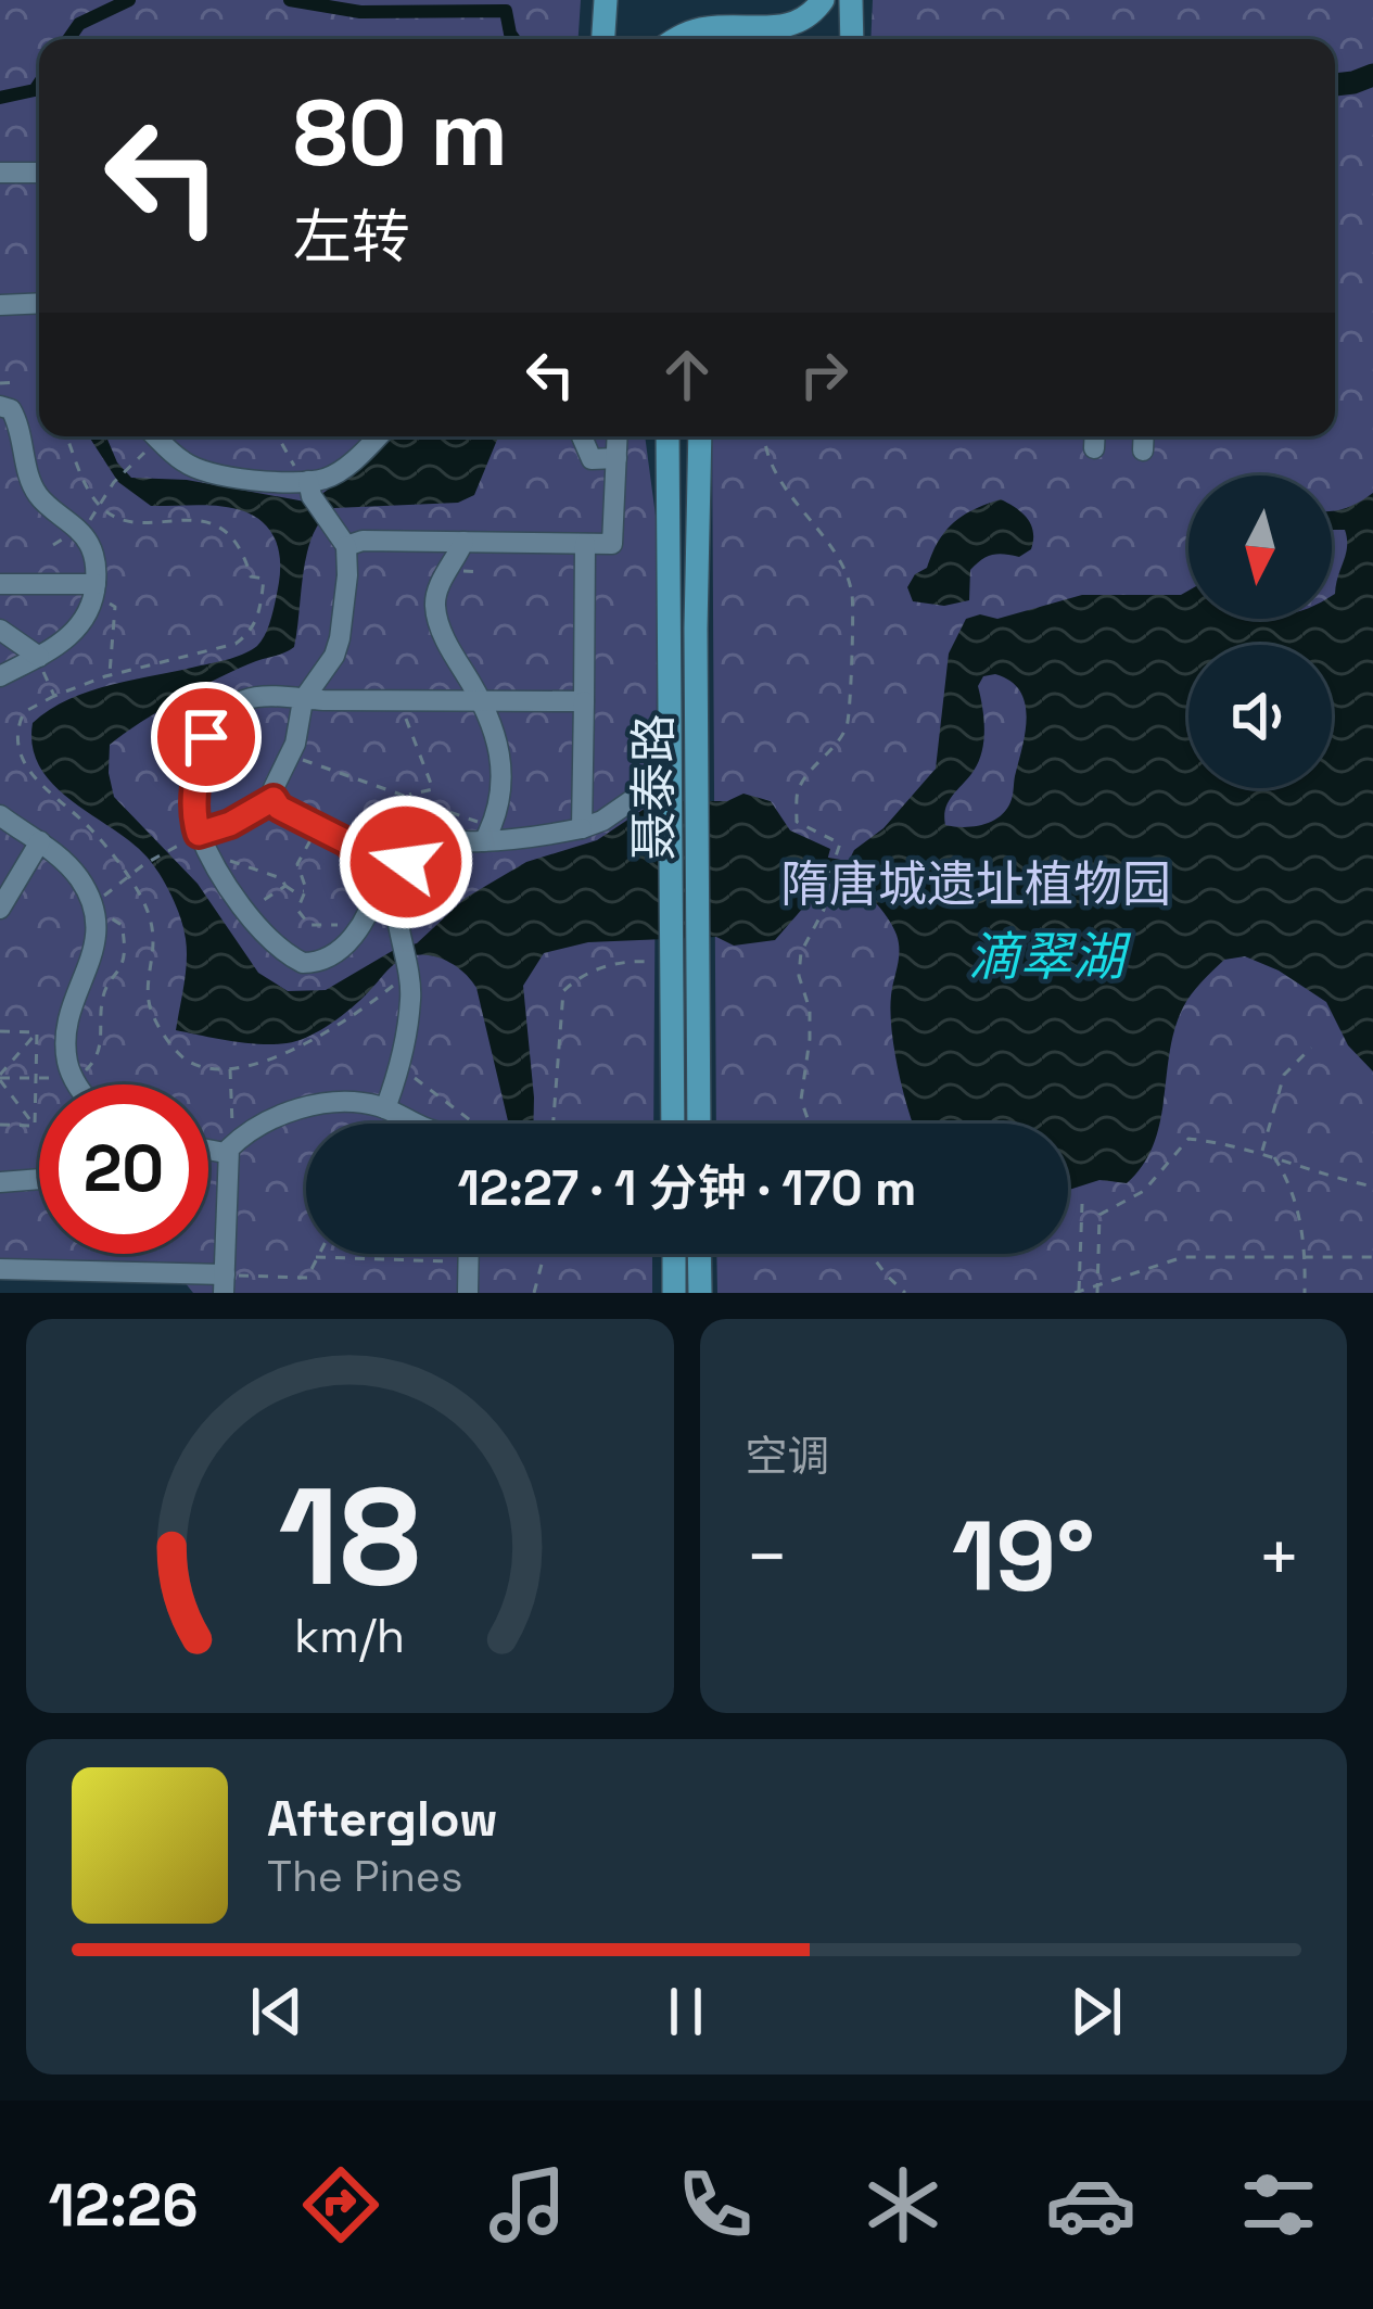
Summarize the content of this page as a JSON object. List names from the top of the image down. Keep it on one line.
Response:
{"streets":{"main road":["聂泰路"]},"water":["滴翠湖"],"parks":["隋唐城遗址植物园"],"north":"bottom","page":{"turn":["80 m","左转"],"limit":"20","trip":"12:27 · 1 分钟 · 170 m","tile":"空调","heat":["−","19°","+"],"song":["Afterglow","The Pines"],"tabs":"12:26","gauge":["18","km/h"]}}
